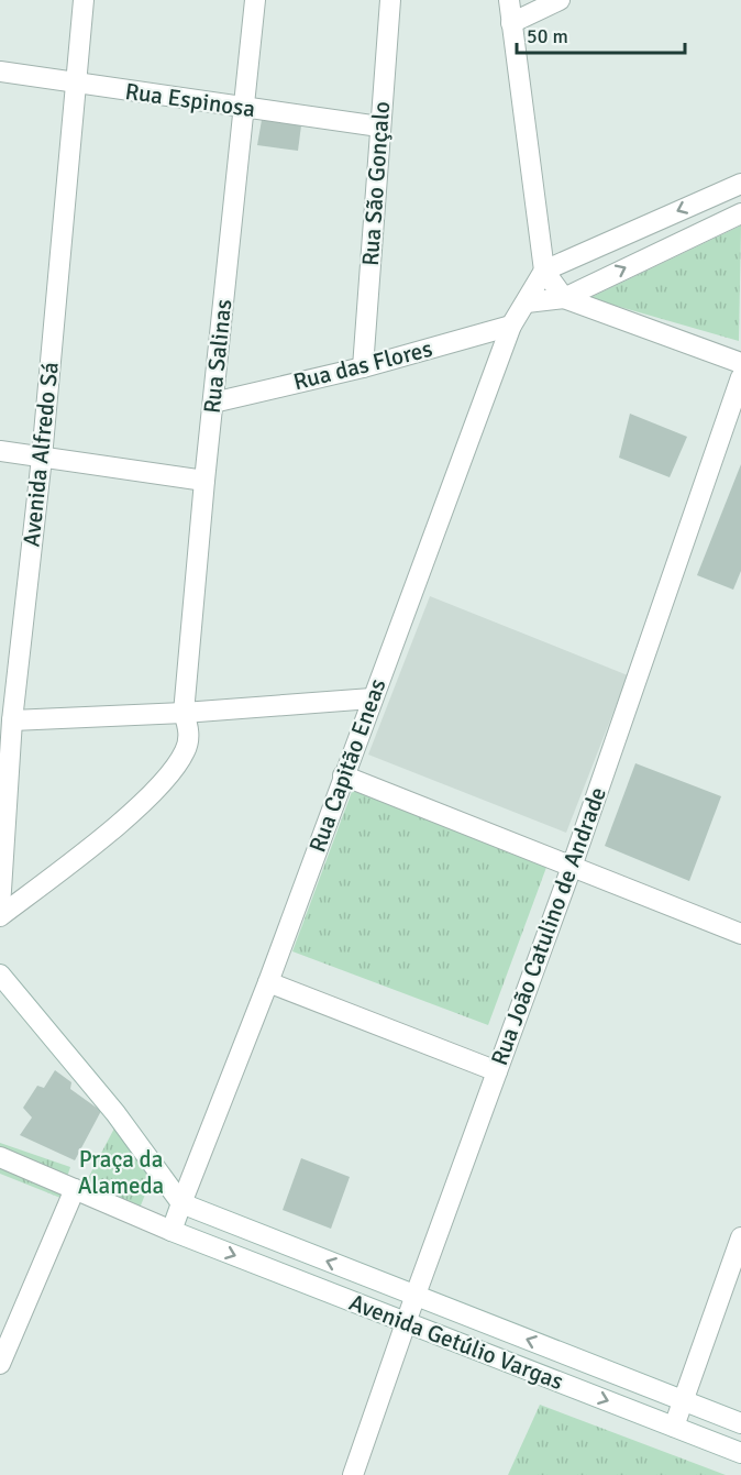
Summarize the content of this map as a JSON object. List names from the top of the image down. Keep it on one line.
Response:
{"streets":{"street":["Rua Espinosa","Rua São Gonçalo","Rua Salinas","Rua das Flores","Avenida Alfredo Sá","Rua Capitão Eneas","Rua João Catulino de Andrade","Avenida Getúlio Vargas"]},"crossings":[["Rua Espinosa","Rua São Gonçalo"],["Rua Espinosa","Rua Salinas"],["Rua Espinosa","Avenida Alfredo Sá"],["Rua São Gonçalo","Rua das Flores"],["Rua Salinas","Rua das Flores"],["Rua das Flores","Rua Capitão Eneas"],["Rua Capitão Eneas","Avenida Getúlio Vargas"],["Rua João Catulino de Andrade","Avenida Getúlio Vargas"]],"parks":["Praça da Alameda"],"scale_bar":"50 m"}
